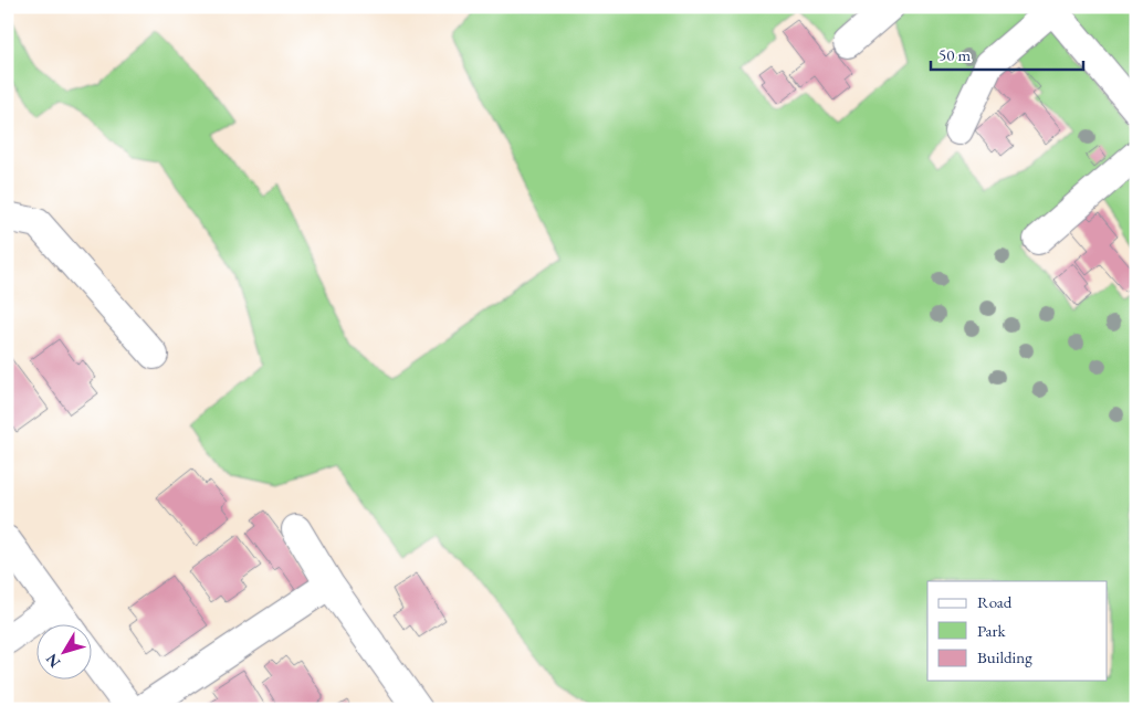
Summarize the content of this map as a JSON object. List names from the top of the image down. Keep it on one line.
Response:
{"legend":["Road","Park","Building"],"scale_bar":"50 m","north":"bottom left"}
